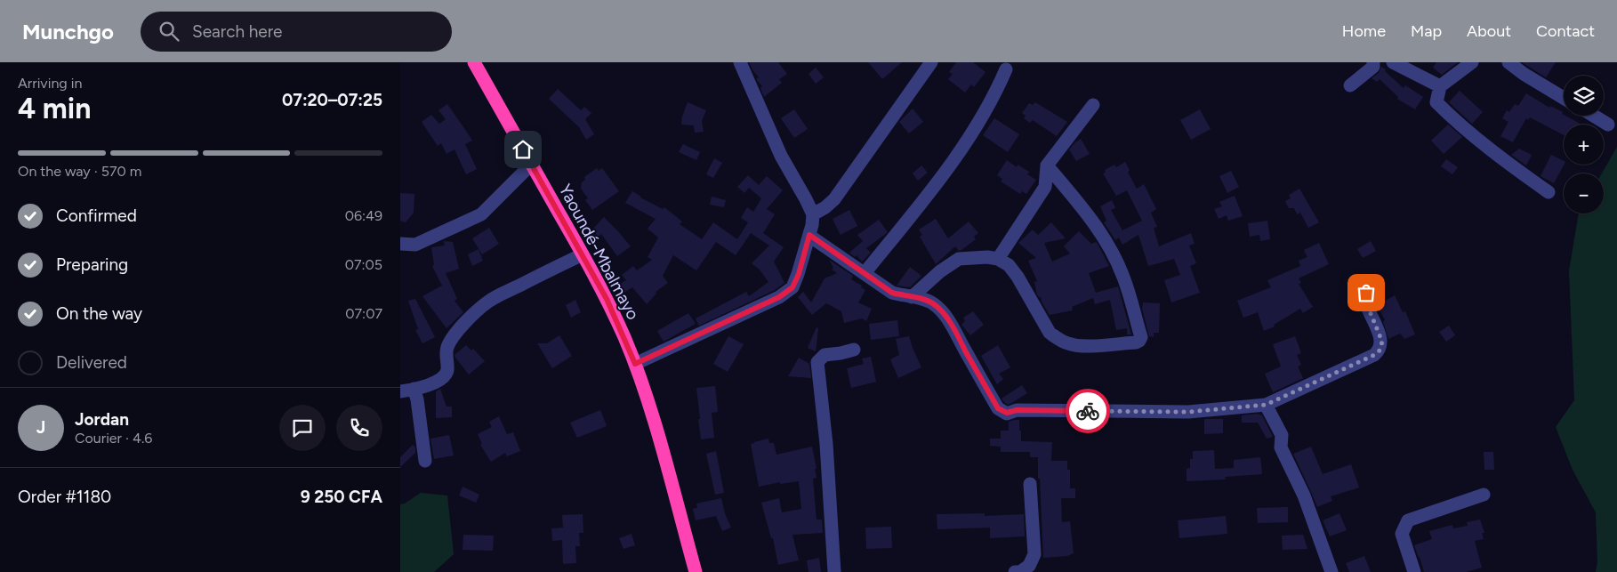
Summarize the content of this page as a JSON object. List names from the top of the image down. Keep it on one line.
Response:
{"streets":{"highway":["Yaoundé-Mbalmayo"]},"page":{"header":"Munchgo","search":"Search here","nav":["Home","Map","About","Contact"],"heading":["4 min","Arriving in","07:20–07:25"],"panel":["Jordan","Courier · 4.6","Order #1180","9 250 CFA"],"map_buttons":["+","−"],"bar":"On the way · 570 m","list":[["Confirmed","06:49"],["Preparing","07:05"],["On the way","07:07"],"Delivered"],"round":"J"}}
